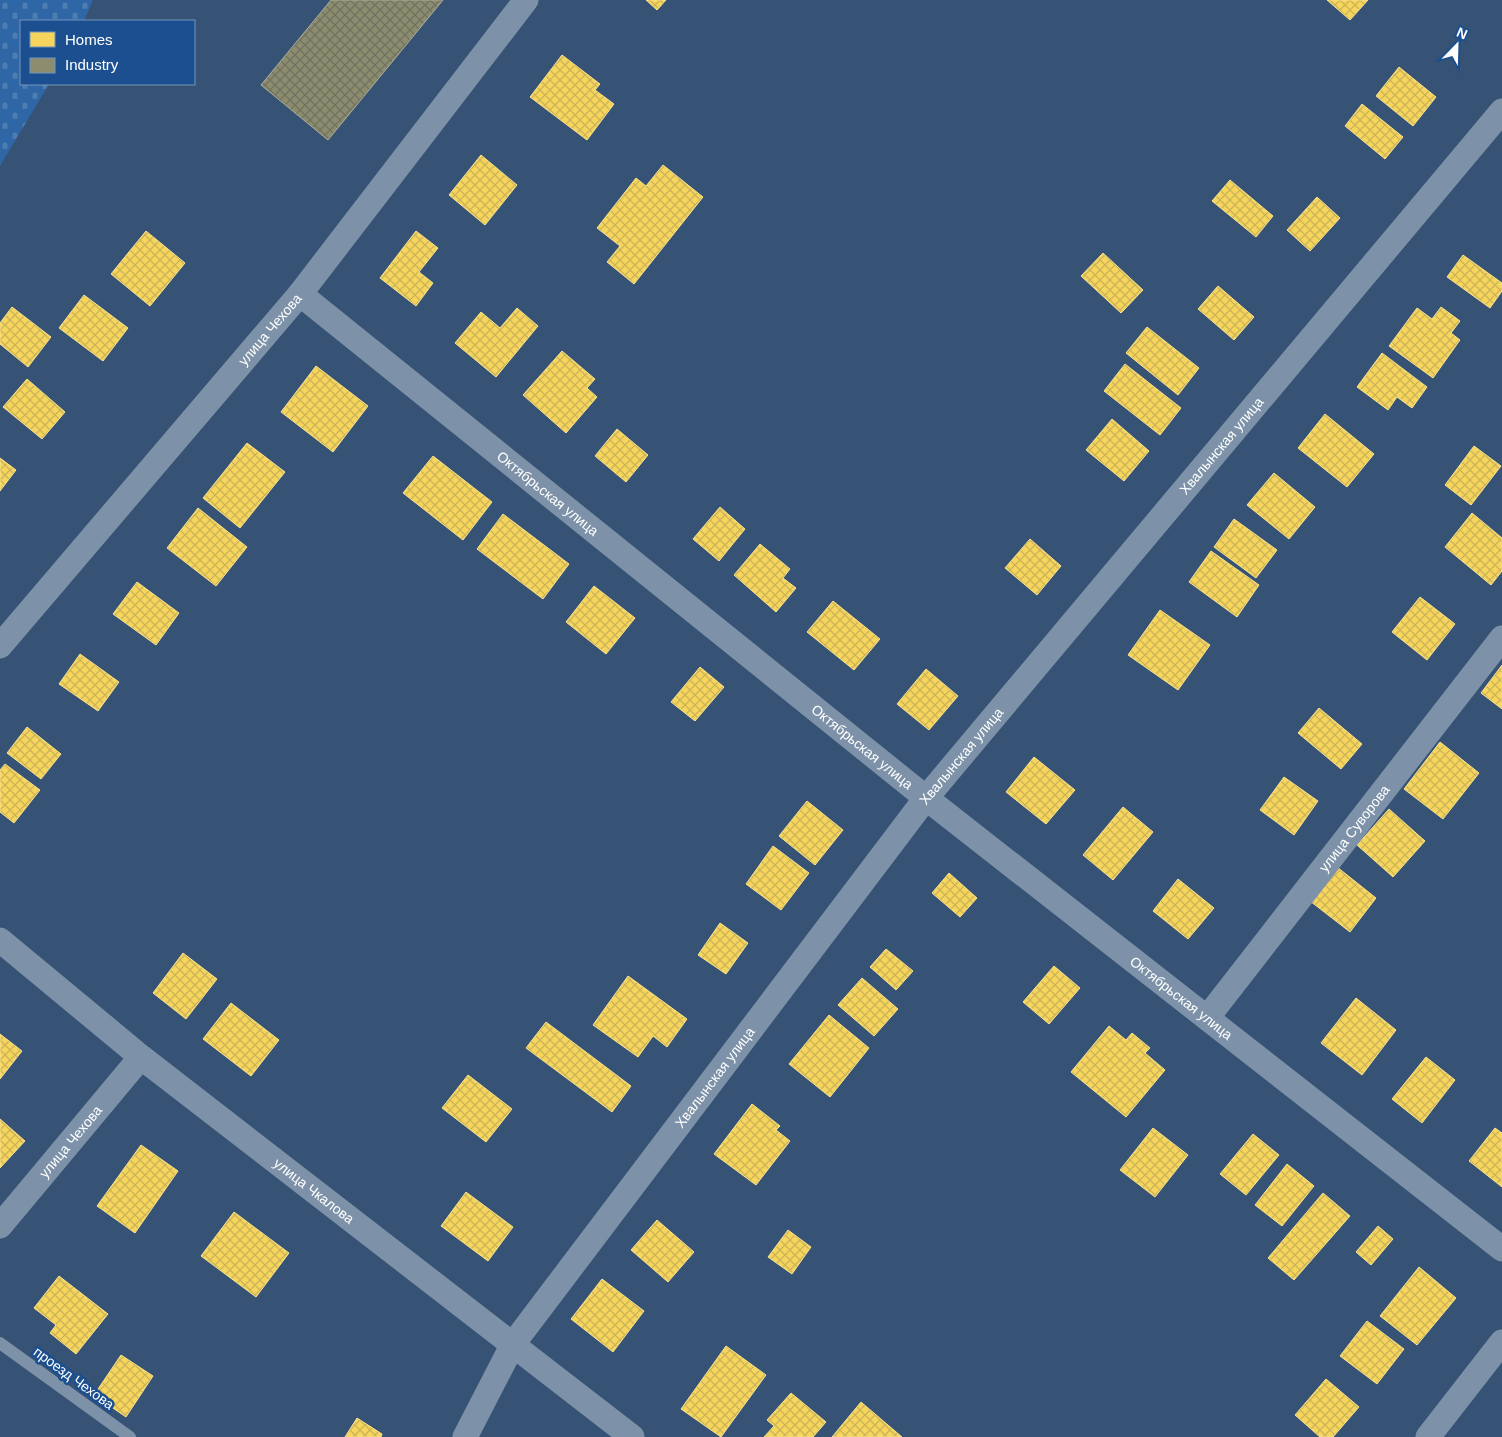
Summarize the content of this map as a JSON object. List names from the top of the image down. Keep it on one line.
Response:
{"streets":{"street":["улица Чехова","Хвалынская улица","Октябрьская улица","улица Суворова","улица Чкалова"],"lane":["проезд Чехова"]},"crossings":[["улица Чехова","Октябрьская улица"],["улица Чехова","улица Чкалова"],["Хвалынская улица","Октябрьская улица"],["Хвалынская улица","улица Чкалова"],["Октябрьская улица","улица Суворова"]],"legend":["Homes","Industry"],"north":"top right"}
